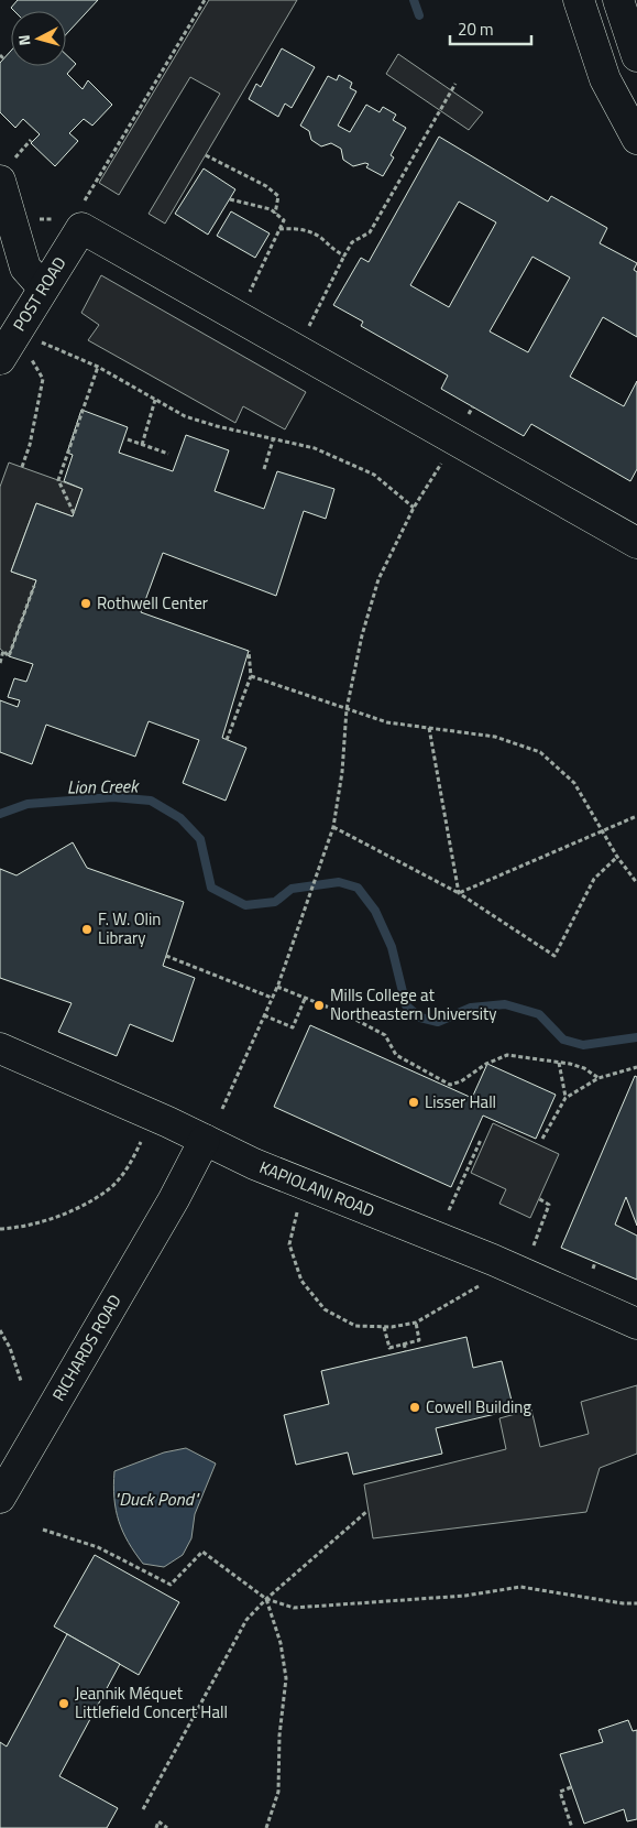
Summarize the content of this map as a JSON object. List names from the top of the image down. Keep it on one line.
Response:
{"streets":{"street":["POST ROAD","KAPIOLANI ROAD","RICHARDS ROAD"]},"crossings":[["KAPIOLANI ROAD","RICHARDS ROAD"]],"water":["Lion Creek","\"Duck Pond\""],"places":["Rothwell Center","F. W. Olin Library","Mills College at Northeastern University","Lisser Hall","Cowell Building","Jeannik Méquet Littlefield Concert Hall"],"scale_bar":"20 m","north":"left"}
